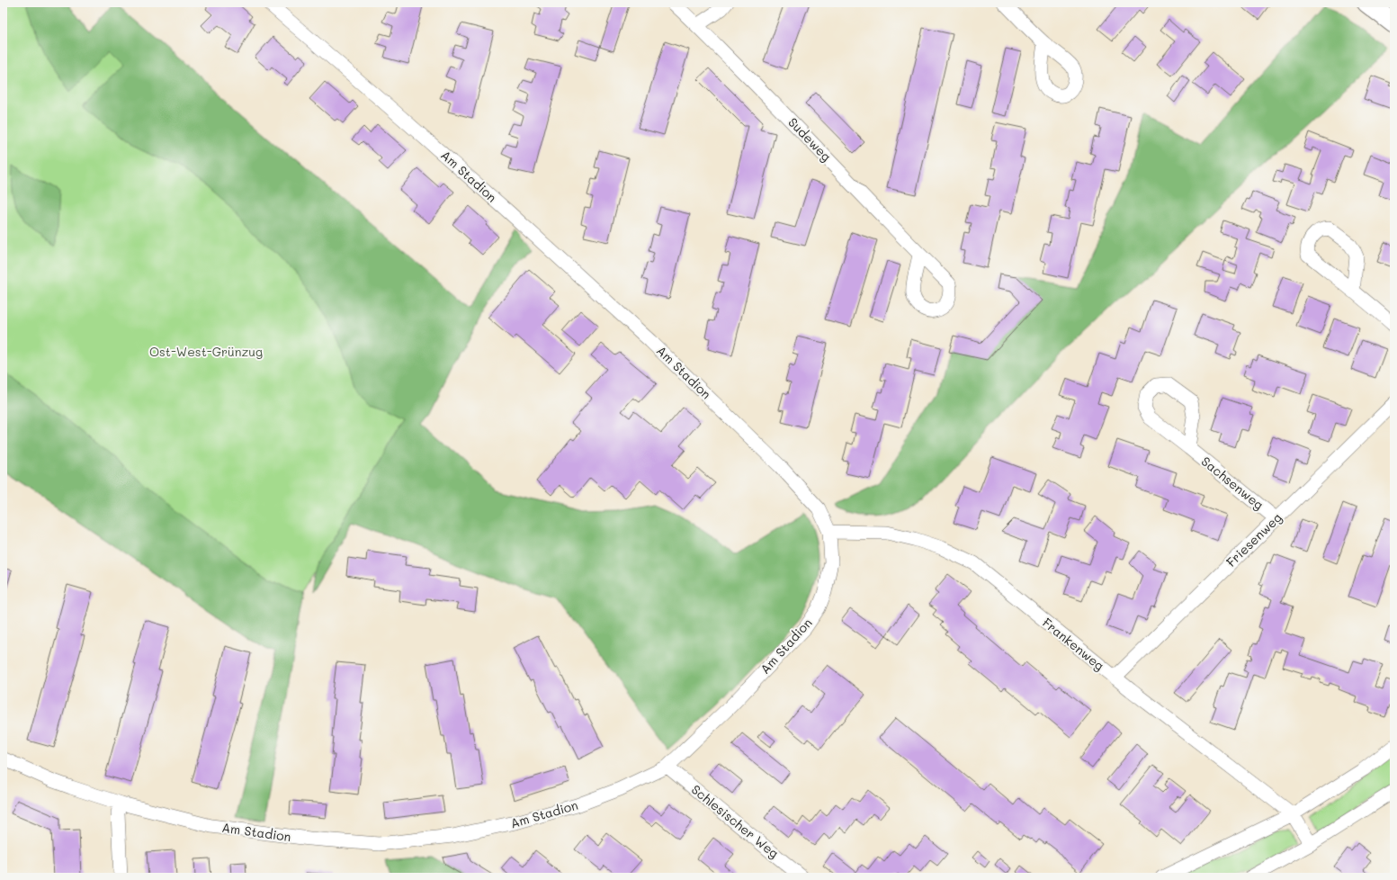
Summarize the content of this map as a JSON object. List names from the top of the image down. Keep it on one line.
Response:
{"streets":{"street":["Sudeweg","Am Stadion","Sachsenweg","Friesenweg","Frankenweg","Schlesischer Weg"]},"crossings":[["Am Stadion","Frankenweg"],["Am Stadion","Schlesischer Weg"],["Sachsenweg","Friesenweg"],["Friesenweg","Frankenweg"]],"parks":["Ost-West-Grünzug"]}
